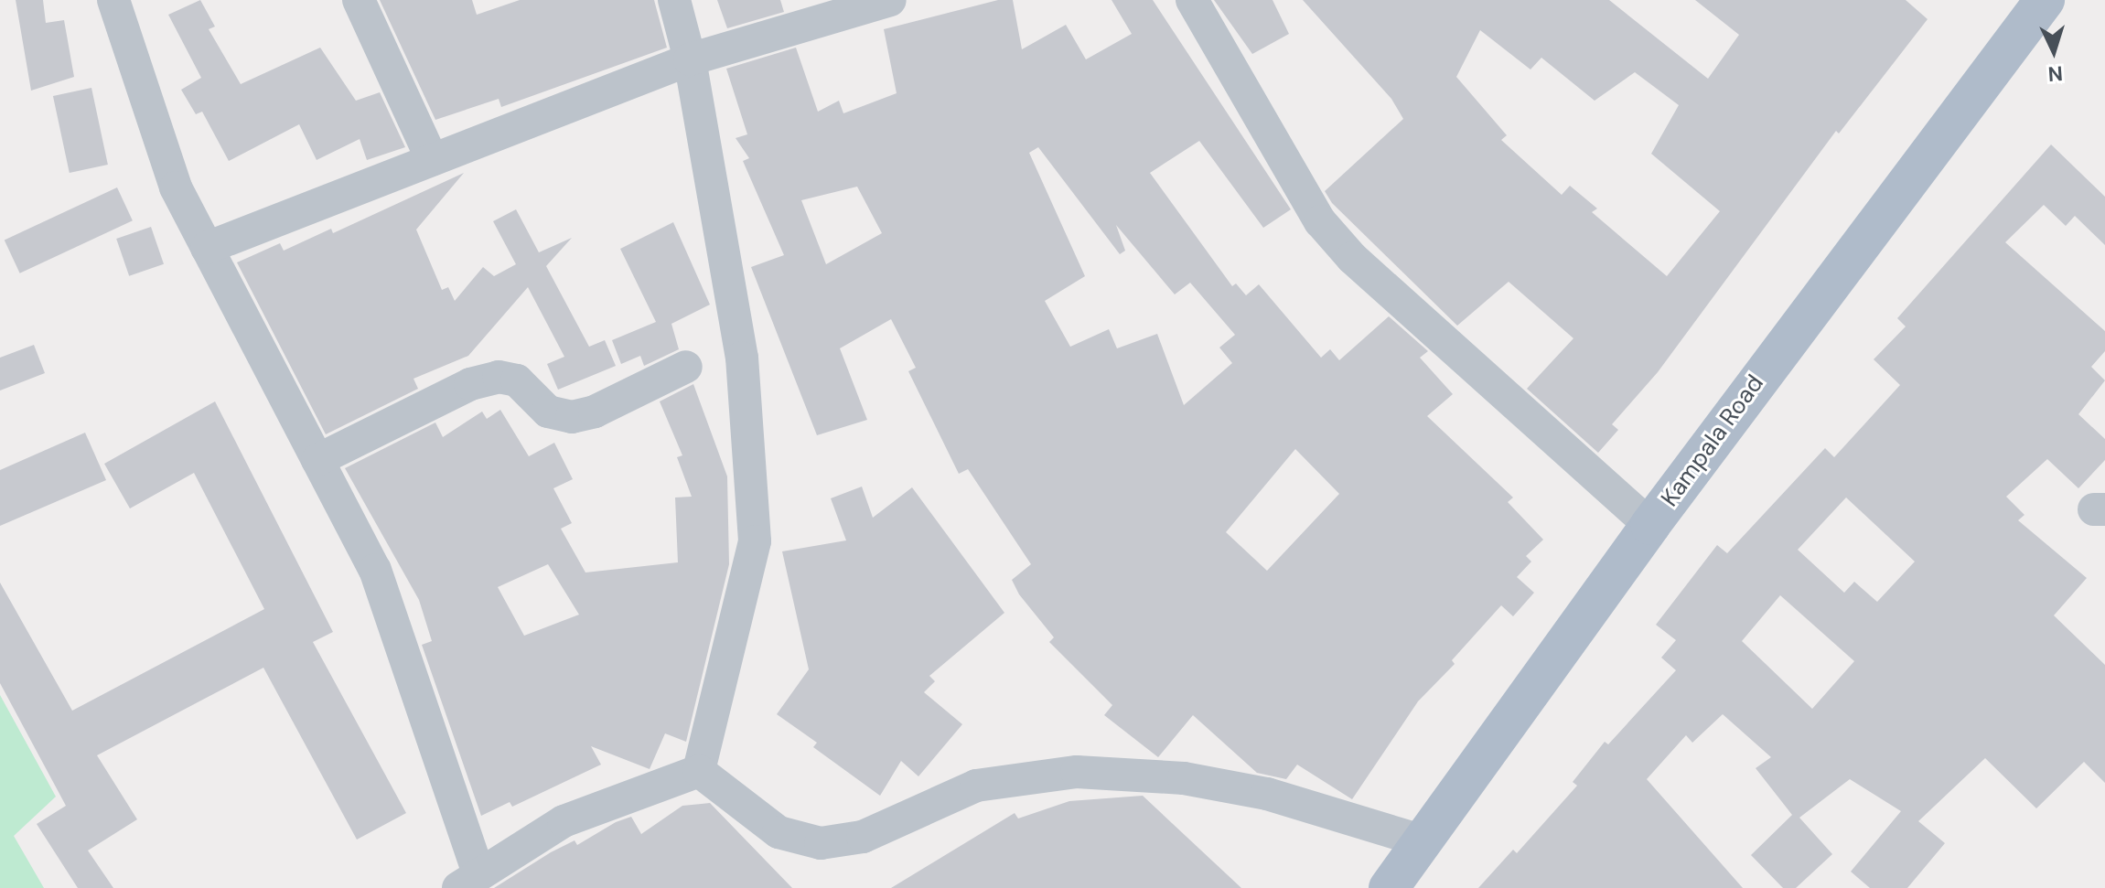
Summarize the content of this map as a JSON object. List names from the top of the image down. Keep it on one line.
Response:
{"streets":{"main road":["Kampala Road"]},"north":"bottom"}
